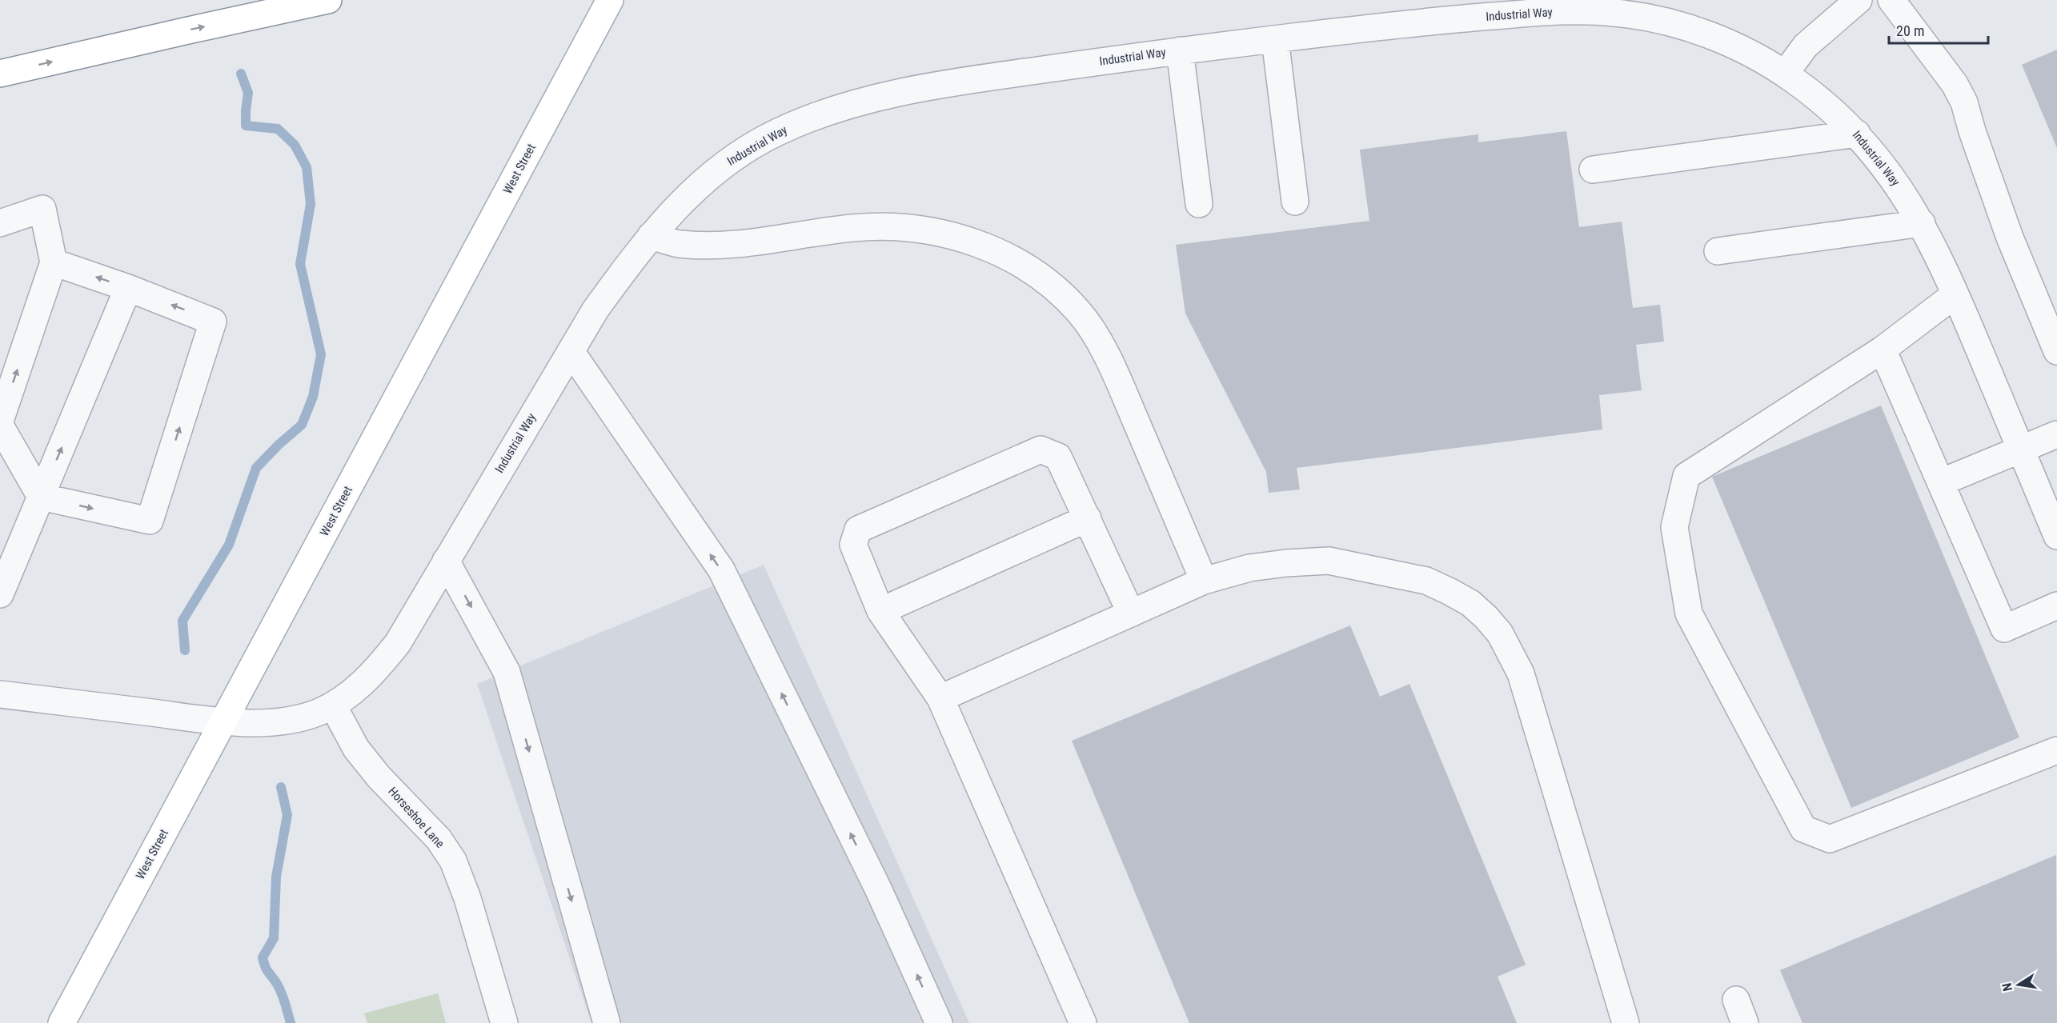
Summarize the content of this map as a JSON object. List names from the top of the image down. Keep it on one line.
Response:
{"streets":{"main road":["West Street"],"street":["Industrial Way","Horseshoe Lane"]},"crossings":[["Industrial Way","West Street"],["Industrial Way","Horseshoe Lane"]],"scale_bar":"20 m","north":"left"}
